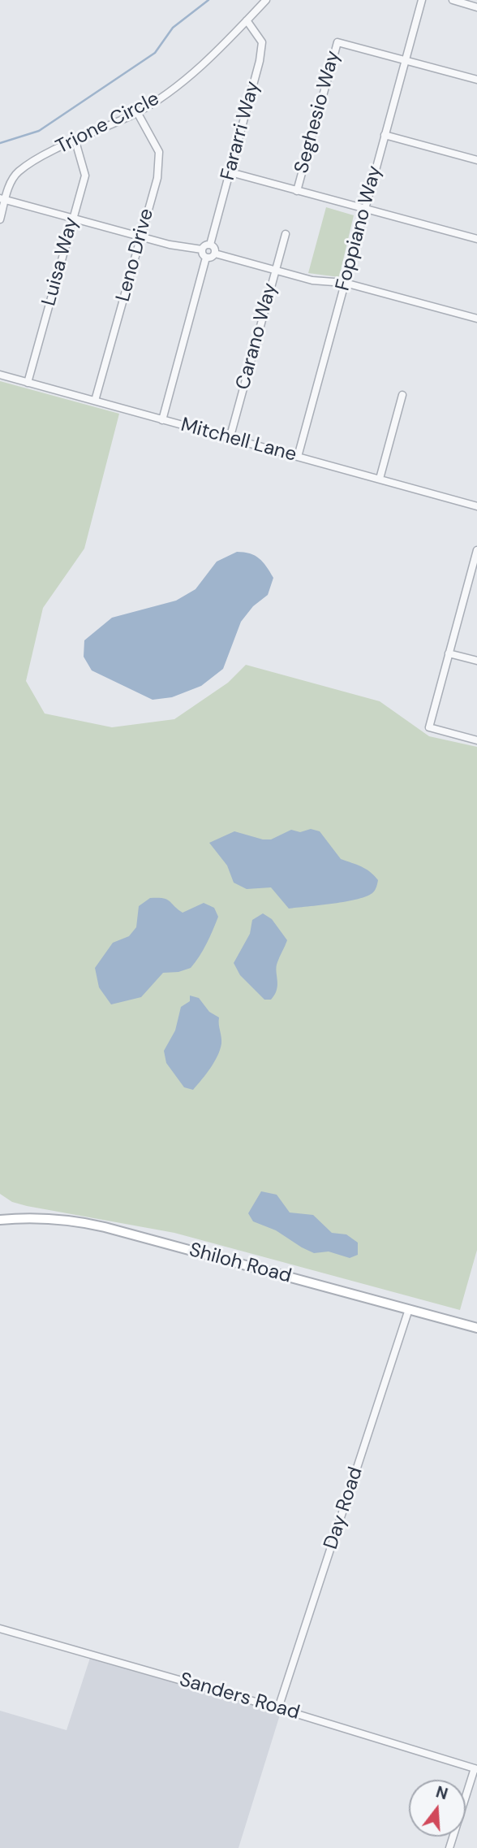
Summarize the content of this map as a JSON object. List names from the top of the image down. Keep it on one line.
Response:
{"streets":{"main road":["Shiloh Road"],"street":["Seghesio Way","Trione Circle","Fararri Way","Foppiano Way","Leno Drive","Luisa Way","Carano Way","Mitchell Lane","Day Road","Sanders Road"]},"crossings":[["Seghesio Way","Foppiano Way"],["Trione Circle","Fararri Way"],["Trione Circle","Leno Drive"],["Trione Circle","Luisa Way"],["Foppiano Way","Mitchell Lane"],["Leno Drive","Mitchell Lane"],["Luisa Way","Mitchell Lane"],["Carano Way","Mitchell Lane"],["Shiloh Road","Day Road"],["Day Road","Sanders Road"]],"north":"top"}
